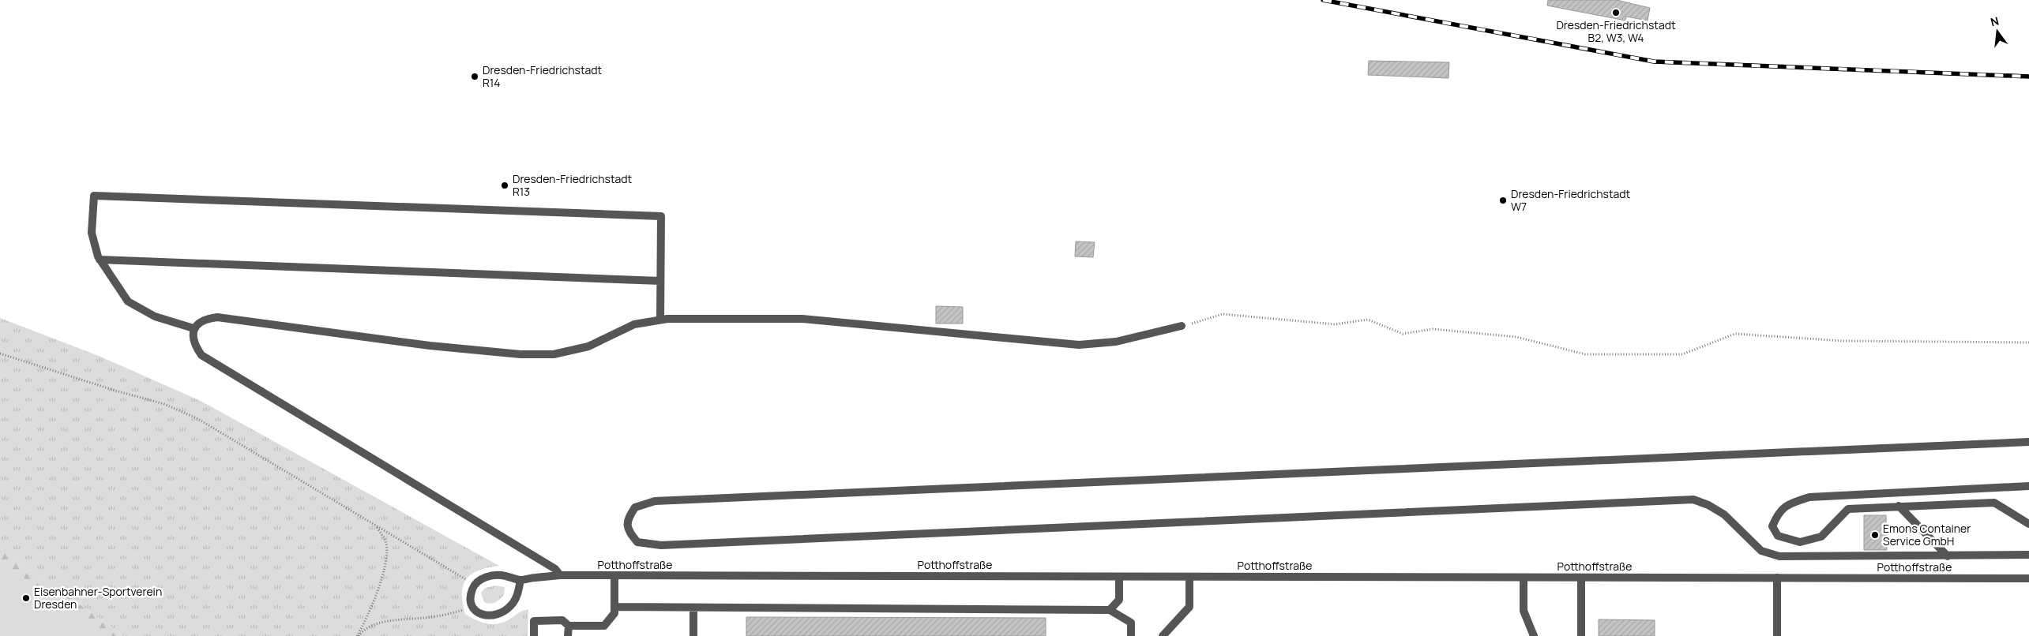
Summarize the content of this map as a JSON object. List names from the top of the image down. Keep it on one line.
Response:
{"streets":{"street":["Potthoffstraße"]},"places":["Dresden-Friedrichstadt B2, W3, W4","Dresden-Friedrichstadt R14","Dresden-Friedrichstadt R13","Dresden-Friedrichstadt W7","Emons Container Service GmbH","Eisenbahner-Sportverein Dresden"],"north":"top"}
